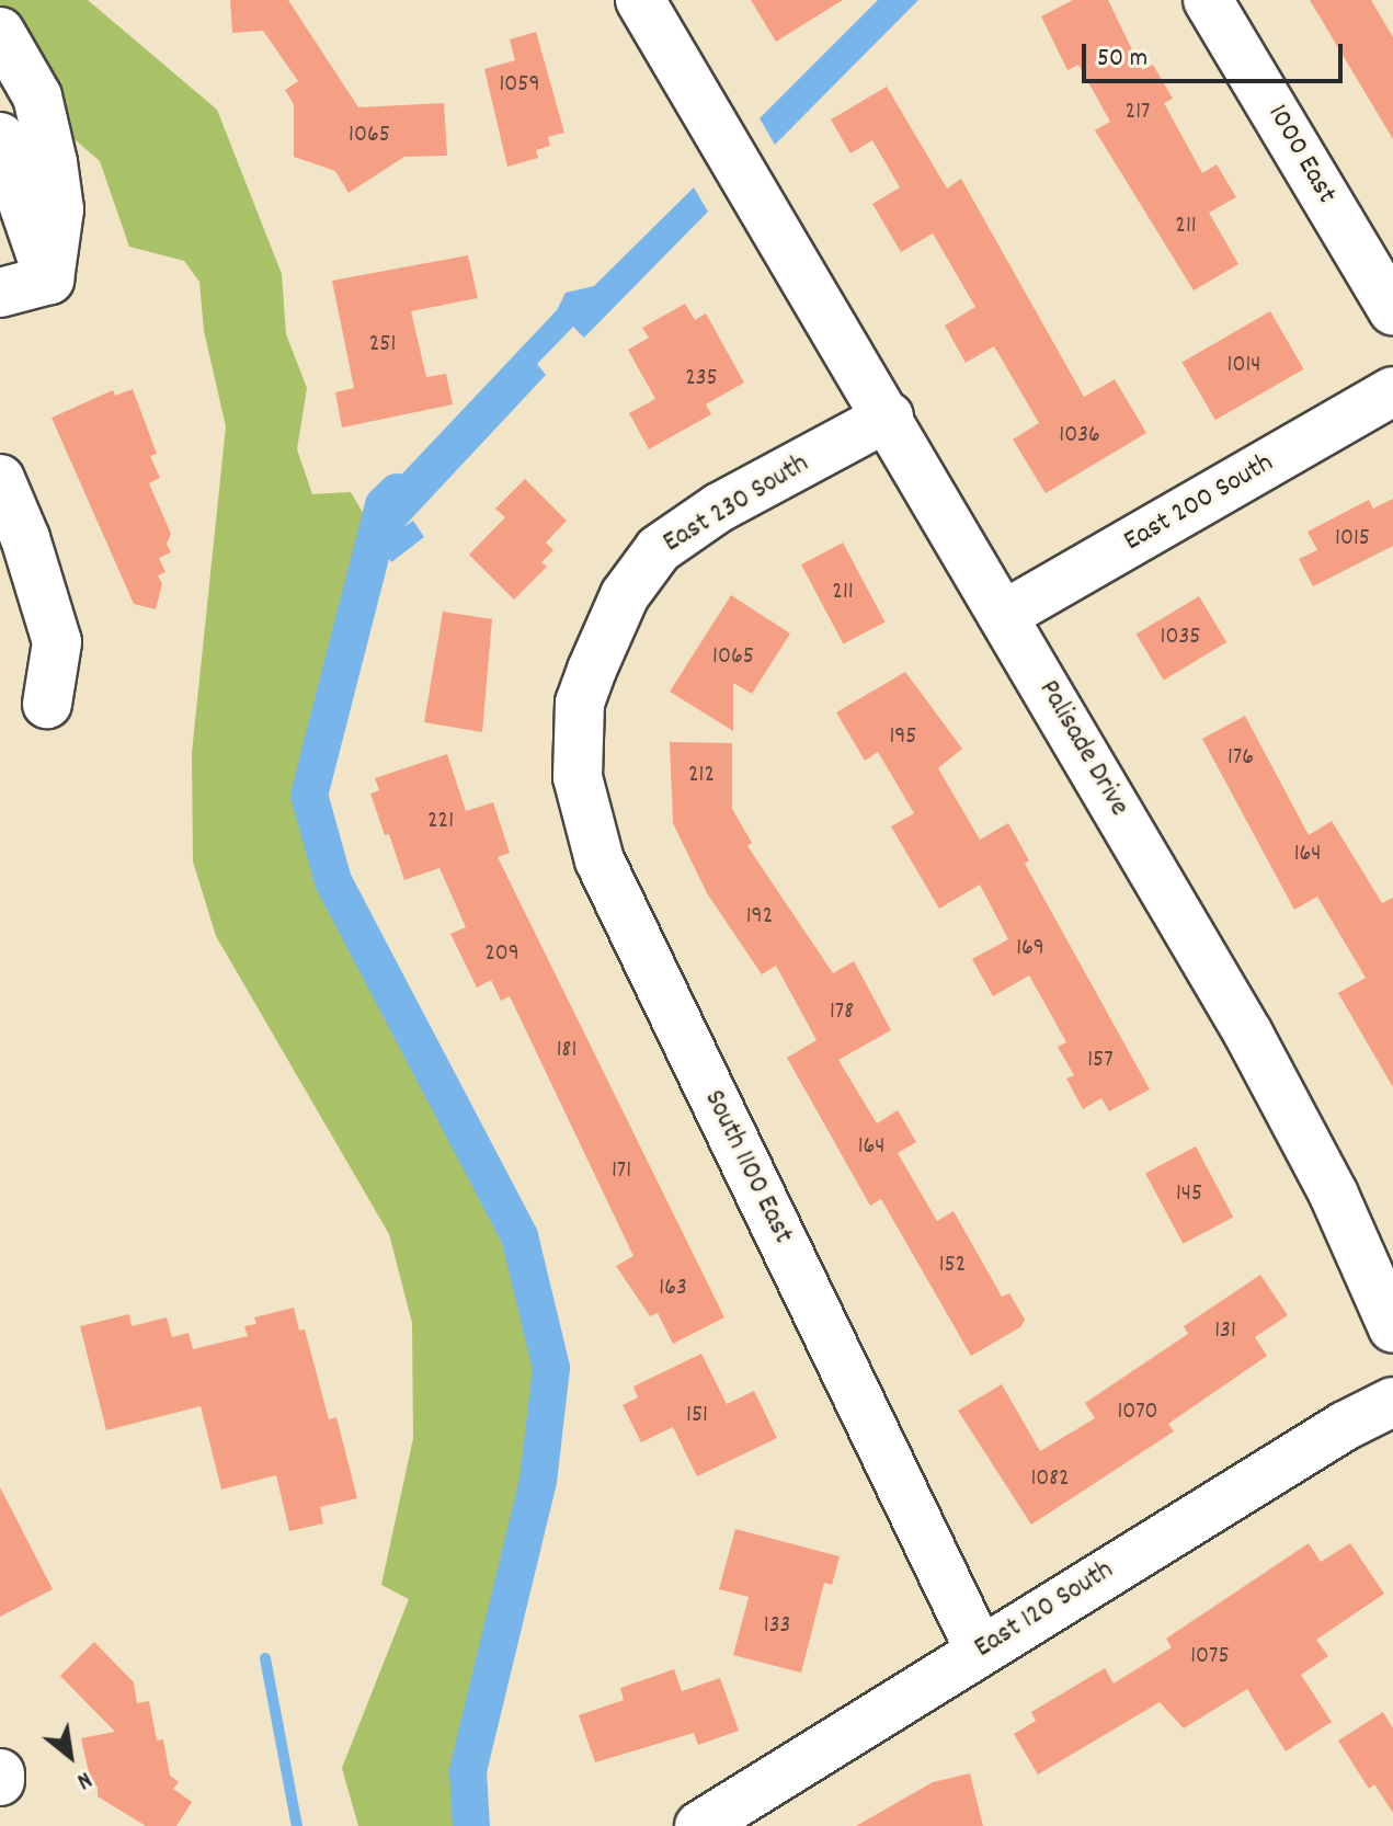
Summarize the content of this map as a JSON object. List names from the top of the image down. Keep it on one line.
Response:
{"streets":{"street":["1000 East","East 200 South","East 230 South","Palisade Drive","South 1100 East","East 120 South"]},"crossings":[["East 200 South","Palisade Drive"],["East 230 South","Palisade Drive"],["East 230 South","South 1100 East"],["South 1100 East","East 120 South"]],"house_numbers":["1059","217","1065","211","251","1014","235","1036","1015","211","1035","1065","195","176","212","221","164","192","169","209","178","181","157","164","171","145","152","163","131","1070","151","1082","133","1075"],"scale_bar":"50 m","north":"bottom right"}
